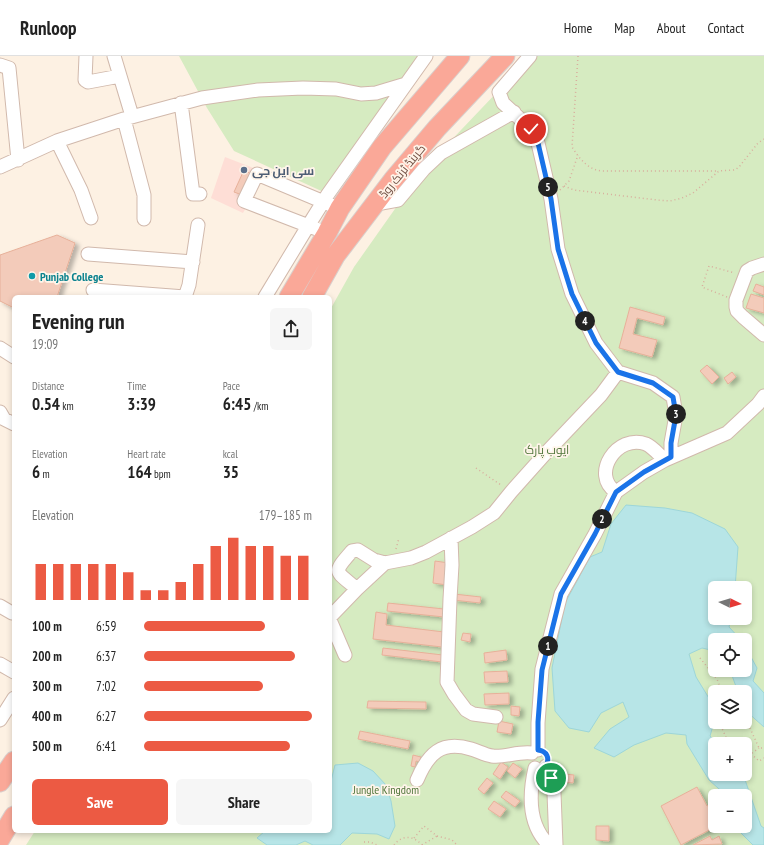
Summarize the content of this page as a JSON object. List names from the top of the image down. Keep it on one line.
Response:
{"streets":{"highway":["گرینڈ ٹرنک روڈ"]},"parks":["ایوب پارک","Jungle Kingdom"],"places":["سی این جی","Punjab College"],"north":"right","page":{"header":"Runloop","nav":["Home","Map","About","Contact"],"pins":["5","4","3","2","1"],"heading":["Evening run","19:09"],"stats":[["Distance","0.54 km"],["Time","3:39"],["Pace","6:45 /km"],["Elevation","6 m"],["Heart rate","164 bpm"],["kcal","35"]],"chart":["Elevation","179–185 m"],"map_buttons":["+","−"],"list":[{"name":"100 m","note":"6:59"},{"name":"200 m","note":"6:37"},{"name":"300 m","note":"7:02"},{"name":"400 m","note":"6:27"},{"name":"500 m","note":"6:41"}],"buttons":["Save","Share"]}}
